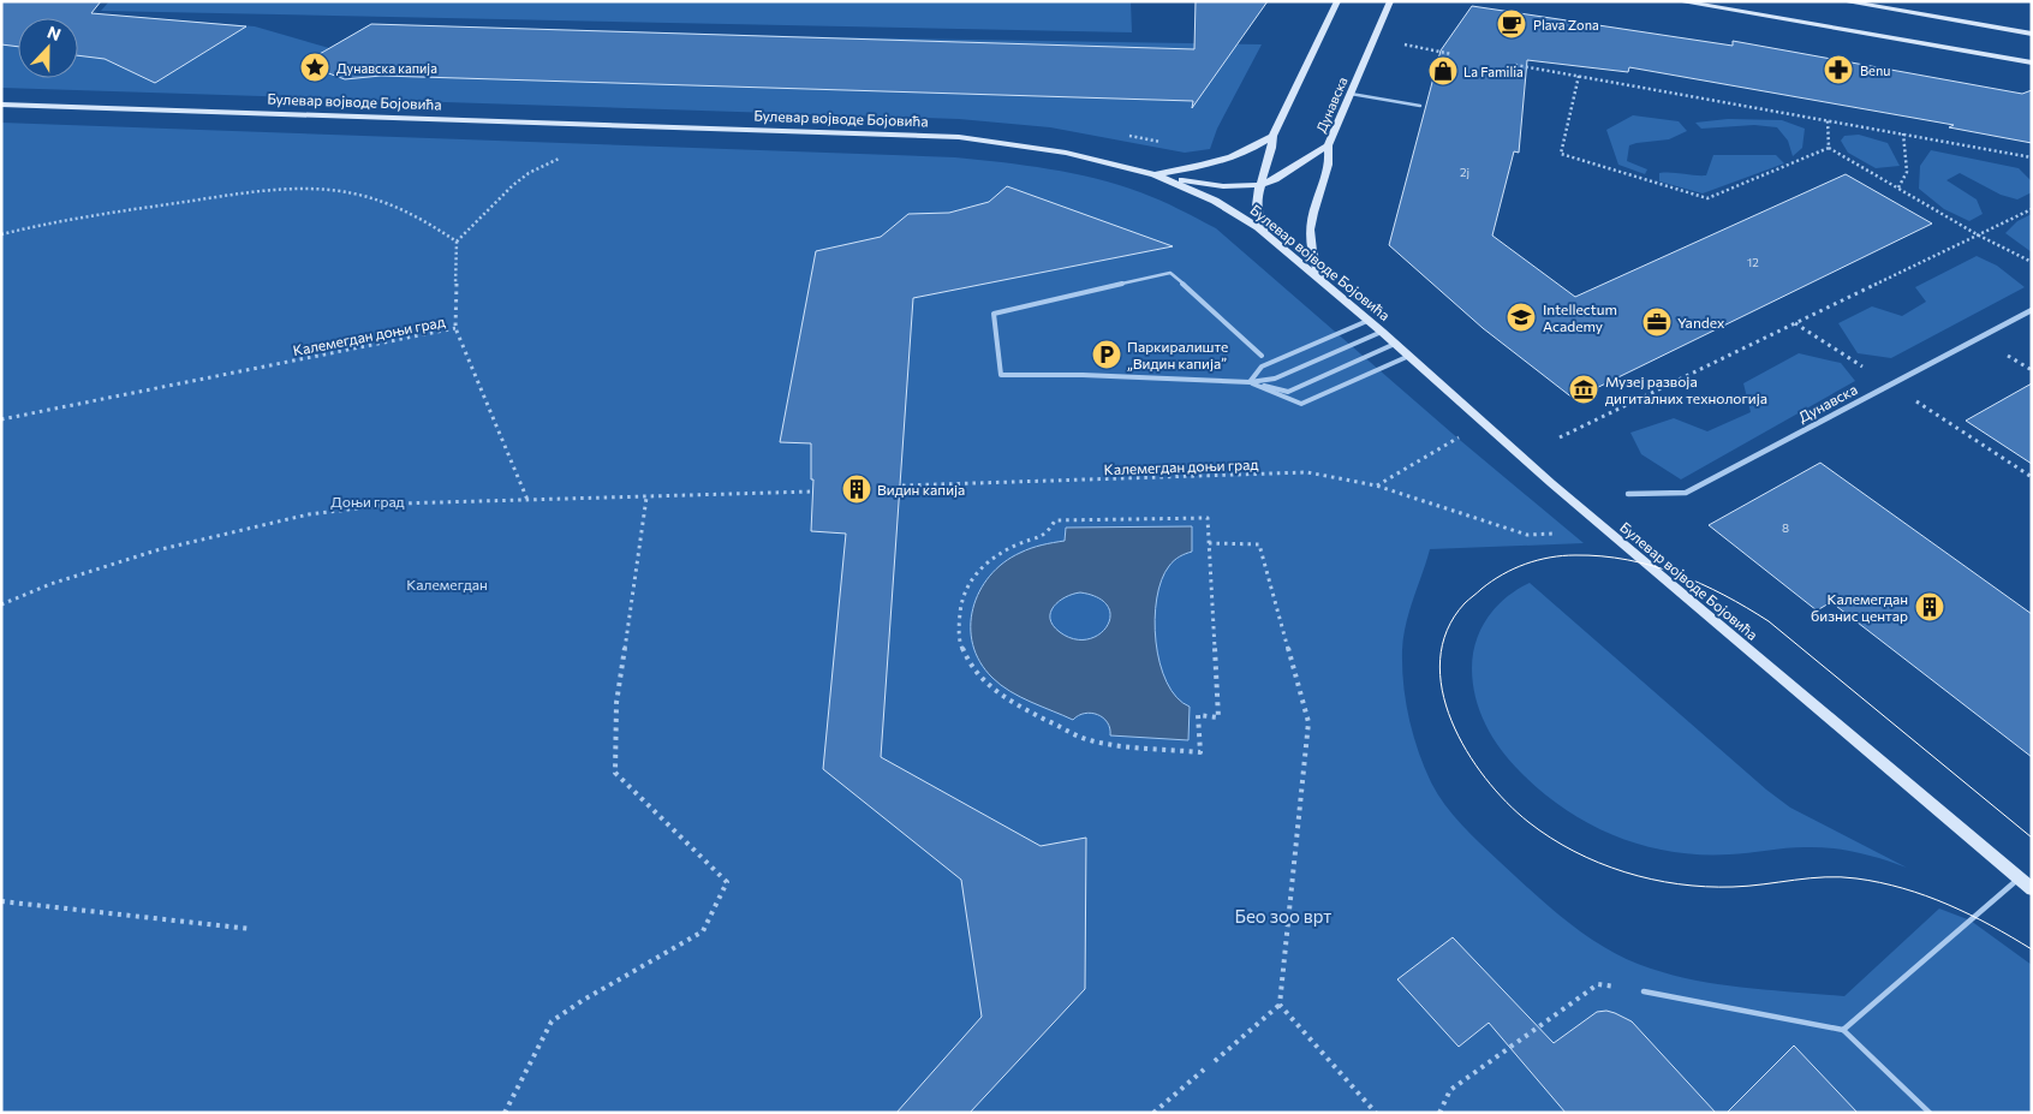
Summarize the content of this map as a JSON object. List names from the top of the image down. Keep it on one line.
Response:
{"streets":{"main road":["Булевар војводе Бојовића","Дунавска"],"path":["Калемегдан доњи град"]},"crossings":[["Булевар војводе Бојовића","Дунавска"]],"parks":["Доњи град","Калемегдан","Бео зоо врт"],"places":{"cafe":["Plava Zona"],"place":["Дунавска капија"],"pharmacy":["Benu"],"shop":["La Familia"],"school or university":["Intellectum Academy"],"office":["Yandex"],"parking":["Паркиралиште „Видин капија”"],"museum":["Музеј развоја дигиталних технологија"],"building":["Видин капија","Калемегдан бизнис центар"]},"house_numbers":["2j","12","8"],"north":"top"}
